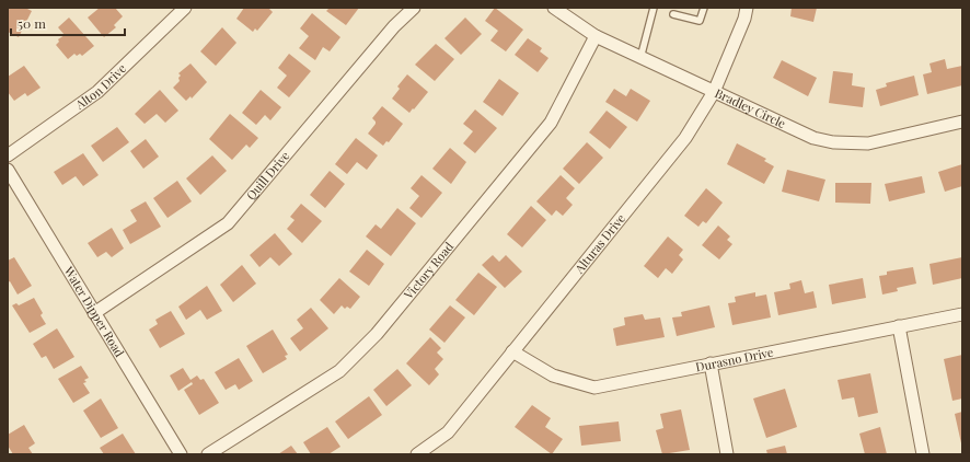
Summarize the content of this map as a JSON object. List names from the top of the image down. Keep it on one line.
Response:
{"streets":{"street":["Alton Drive","Bradley Circle","Quill Drive","Alturas Drive","Victory Road","Water Dipper Road","Durasno Drive"]},"crossings":[["Bradley Circle","Alturas Drive"],["Bradley Circle","Victory Road"],["Quill Drive","Water Dipper Road"],["Alturas Drive","Durasno Drive"]],"scale_bar":"50 m"}
